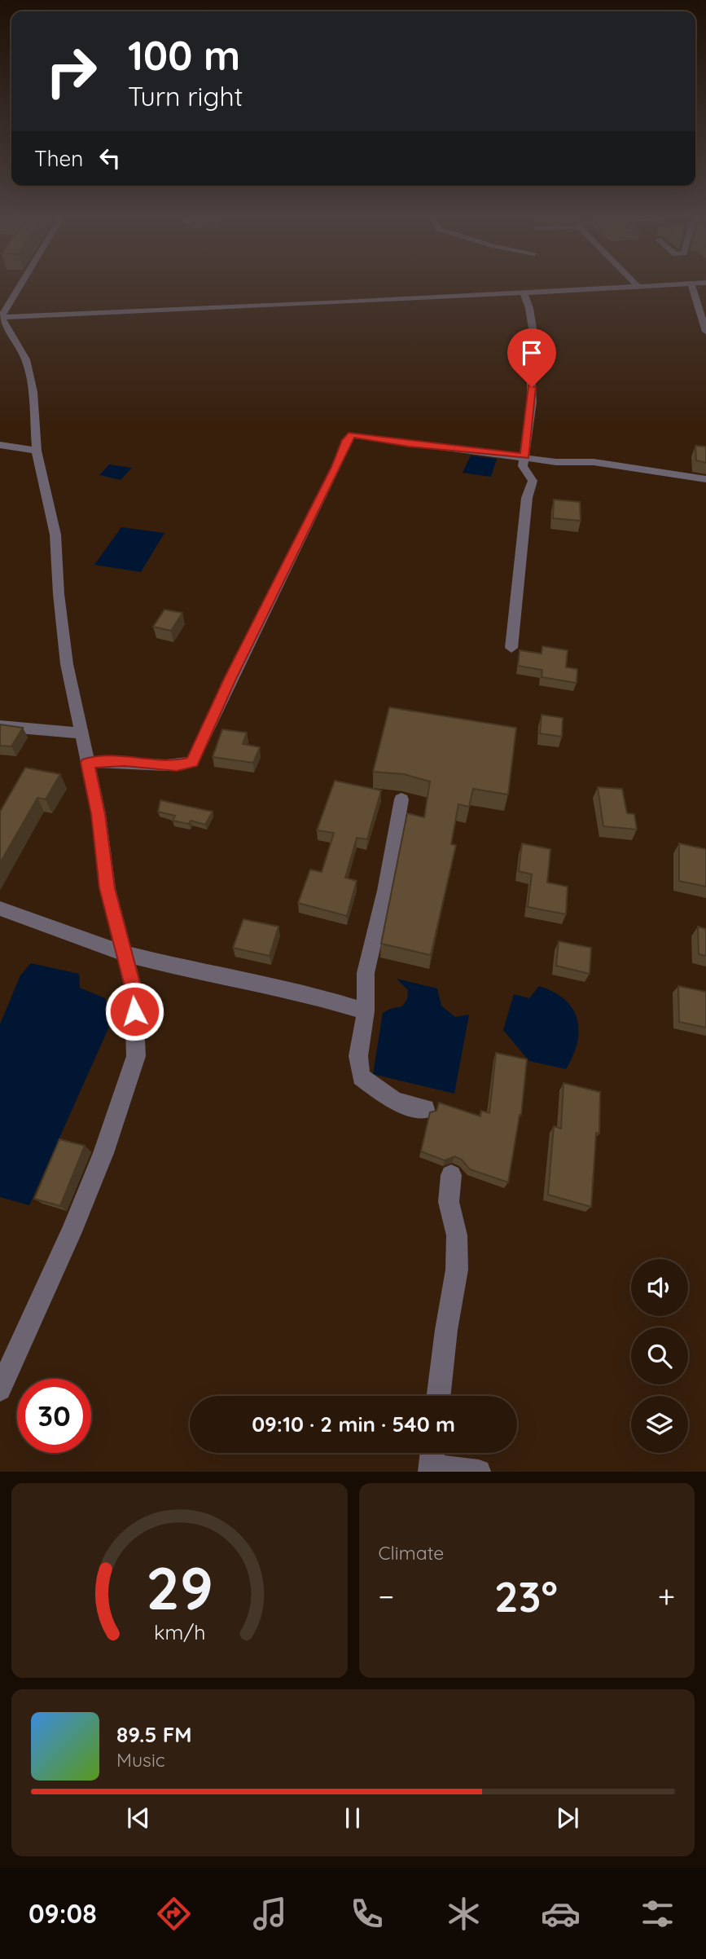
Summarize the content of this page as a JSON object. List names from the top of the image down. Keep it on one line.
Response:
{"page":{"turn":["100 m","Turn right"],"then":"Then","limit":"30","trip":"09:10 · 2 min · 540 m","tile":"Climate","heat":["−","23°","+"],"song":["89.5 FM","Music"],"tabs":"09:08","gauge":["29","km/h"]}}
